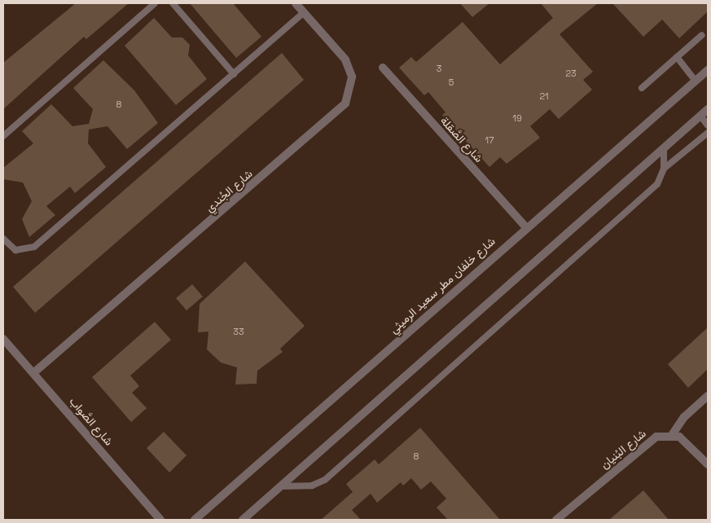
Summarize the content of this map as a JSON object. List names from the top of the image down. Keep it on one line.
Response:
{"streets":{"street":["شارع الصَّقلة","شارع الجُندي","شارع خلفان مطر سعيد الرميثي","شارع الصَّواب","شارع البُنيان"]},"crossings":[["شارع الصَّقلة","شارع خلفان مطر سعيد الرميثي"],["شارع الجُندي","شارع الصَّواب"]],"house_numbers":["3","23","5","21","8","19","17","33","8"]}
